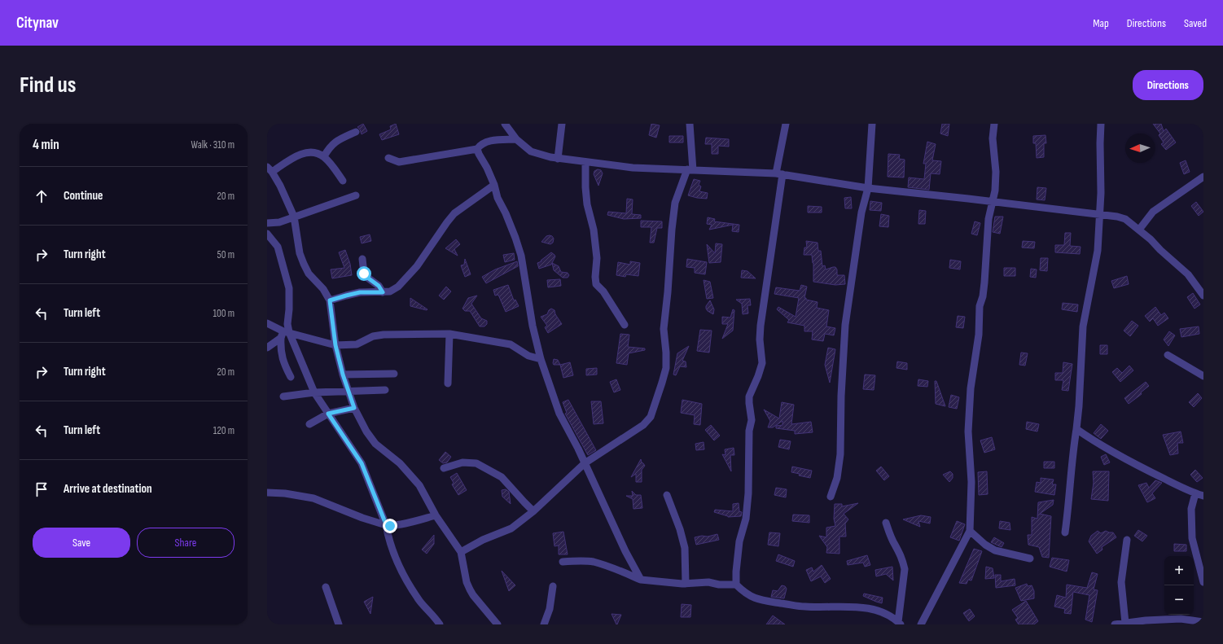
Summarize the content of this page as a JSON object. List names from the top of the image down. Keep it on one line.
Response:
{"north":"left","page":{"header":"Citynav","nav":["Map","Directions","Saved"],"buttons":["Directions",["Save","Share"]],"title":"Find us","heading":["4 min","Walk · 310 m"],"list":[["Continue","20 m"],["Turn right","50 m"],["Turn left","100 m"],["Turn right","20 m"],["Turn left","120 m"],"Arrive at destination"],"map_buttons":["+","−"]}}
